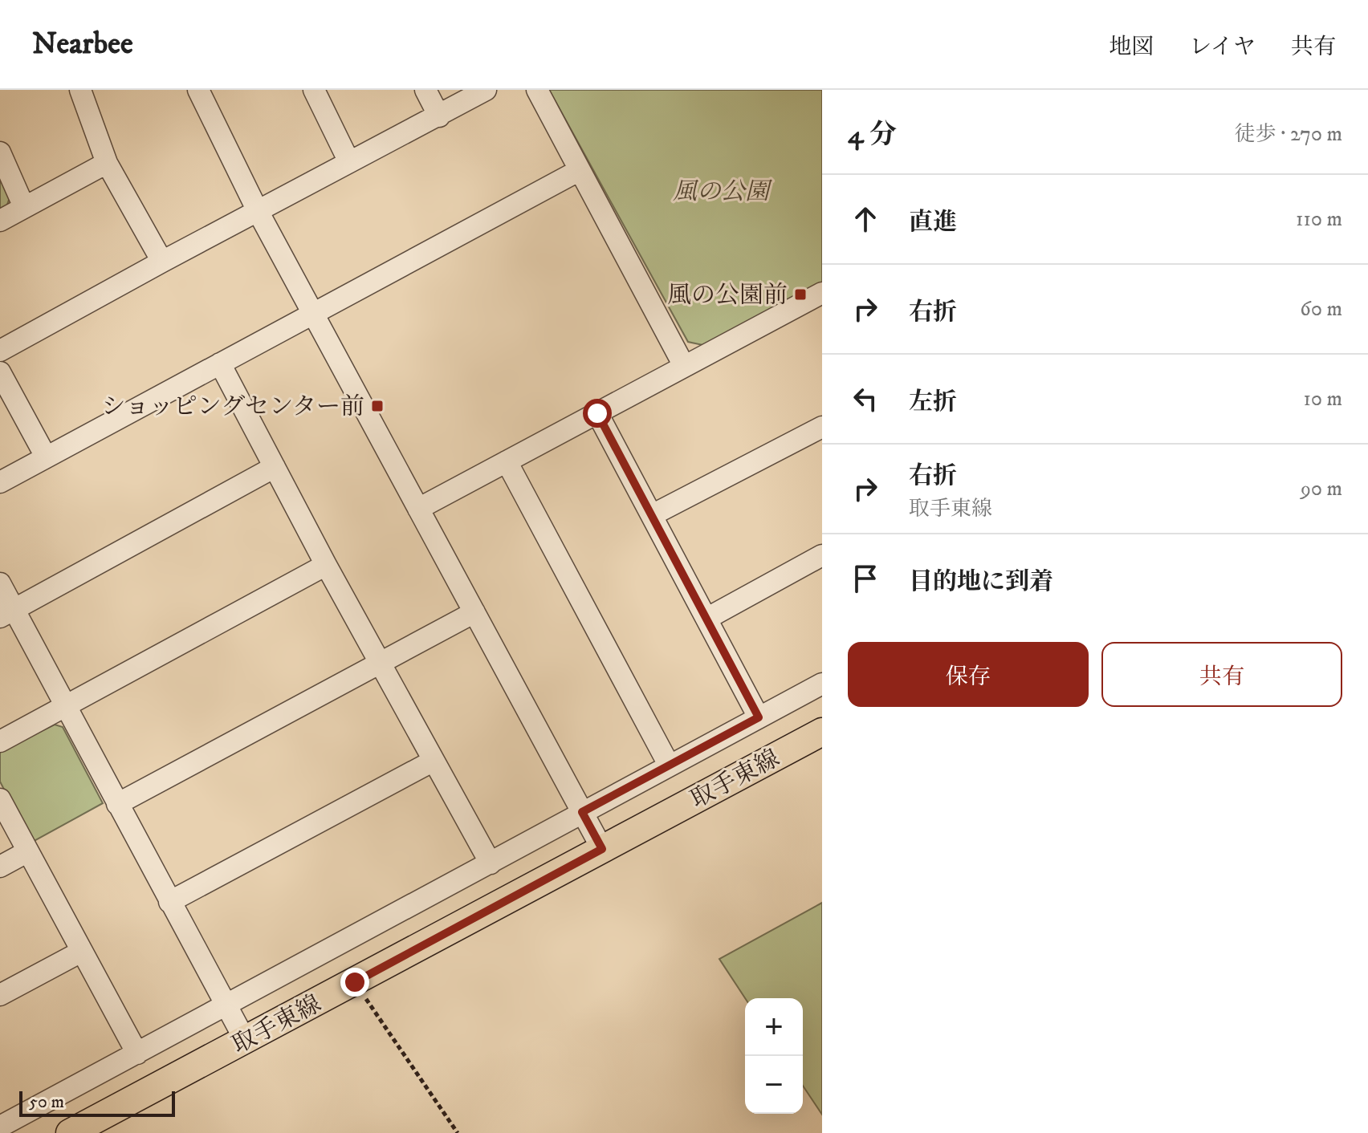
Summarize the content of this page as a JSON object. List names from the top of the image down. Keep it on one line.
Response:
{"streets":{"main road":["取手東線"]},"parks":["風の公園"],"places":{"transit":["風の公園前","ショッピングセンター前"]},"scale_bar":"50 m","page":{"header":"Nearbee","nav":["地図","レイヤ","共有"],"heading":["4 分","徒歩 · 270 m"],"list":[["直進","110 m"],["右折","60 m"],["左折","10 m"],["右折","取手東線","90 m"],"目的地に到着"],"buttons":["保存","共有"],"map_buttons":["+","−"],"scale":"50 m"}}
